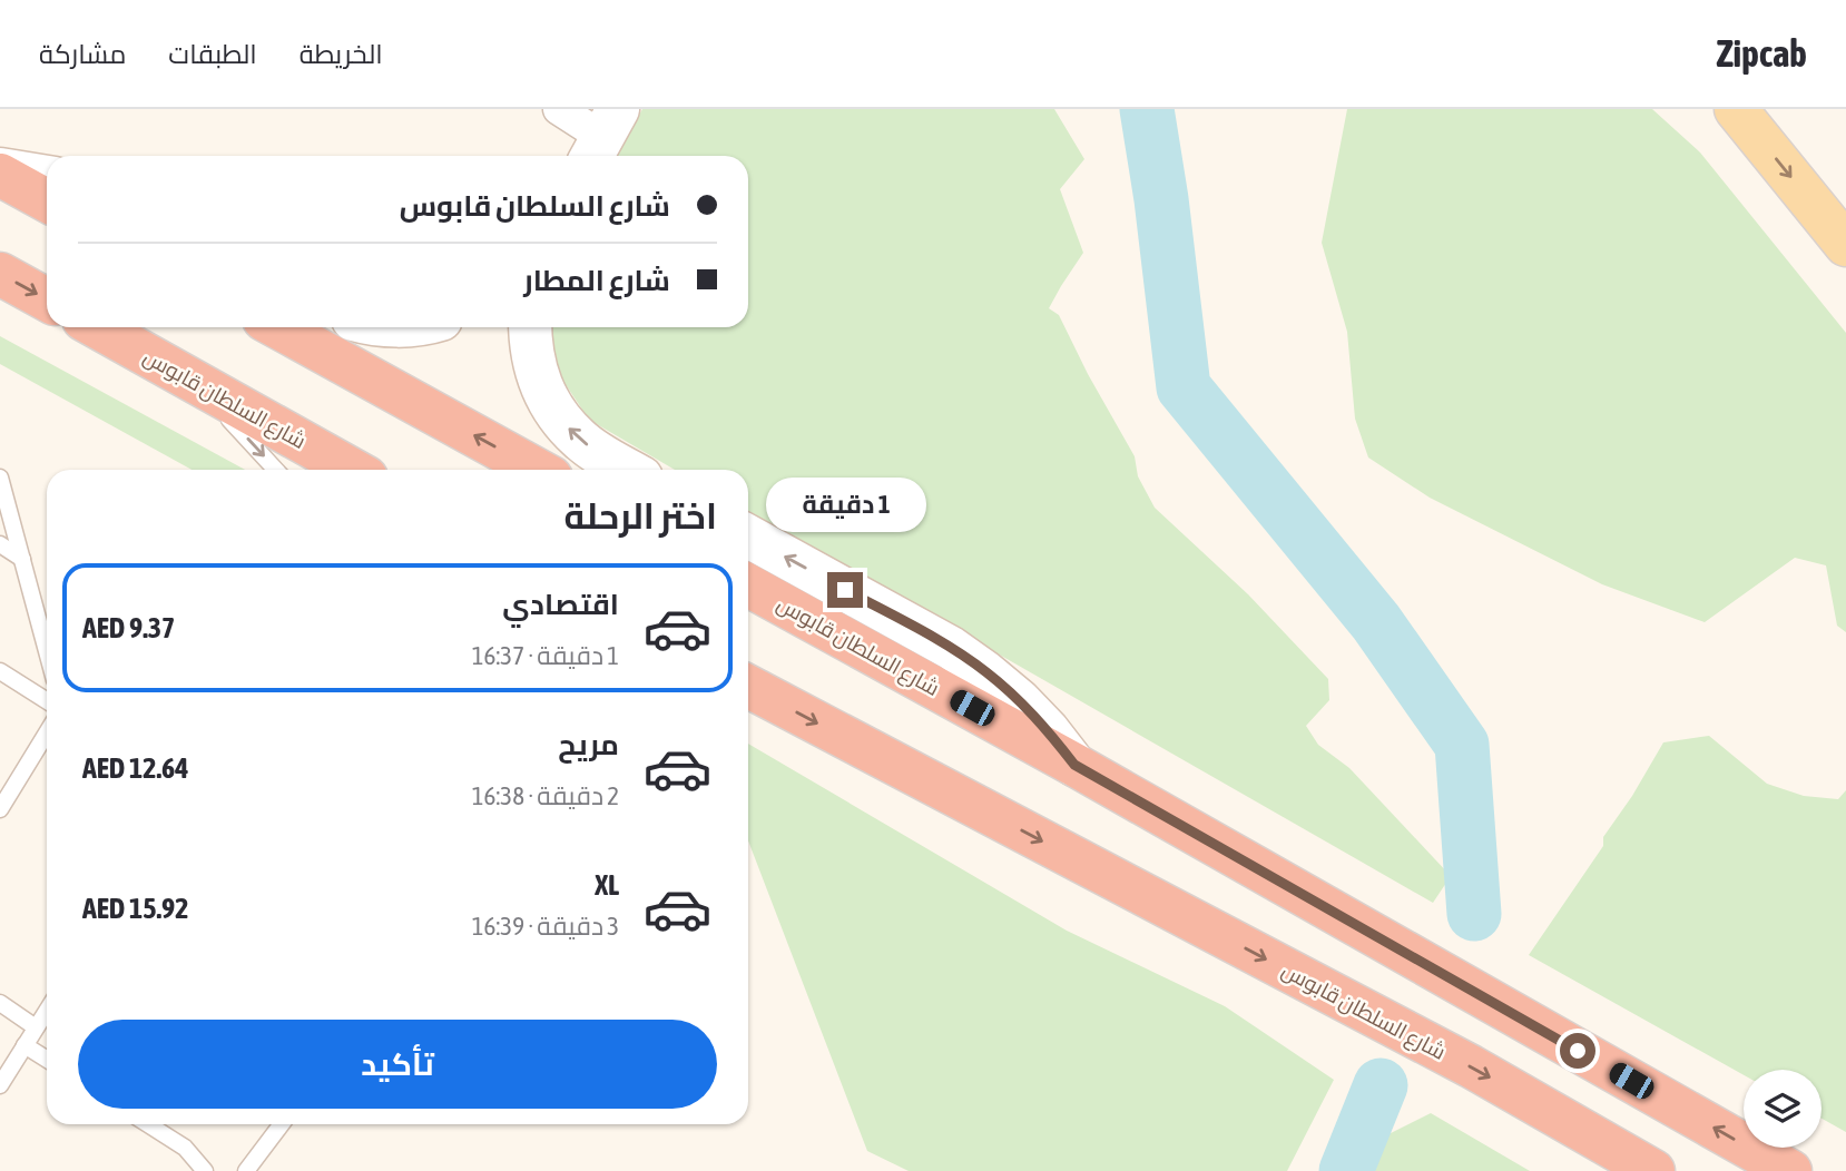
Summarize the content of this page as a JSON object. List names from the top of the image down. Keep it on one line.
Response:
{"streets":{"highway":["شارع السلطان قابوس"]},"page":{"header":"Zipcab","nav":["الخريطة","الطبقات","مشاركة"],"banner":["شارع السلطان قابوس","شارع المطار"],"heading":"اختر الرحلة","bubble":"1 دقيقة","list":[{"name":"اقتصادي","note":"1 دقيقة · 16:37","value":"AED 9.37"},{"name":"مريح","note":"2 دقيقة · 16:38","value":"AED 12.64"},{"name":"XL","note":"3 دقيقة · 16:39","value":"AED 15.92"}],"buttons":"تأكيد"}}
